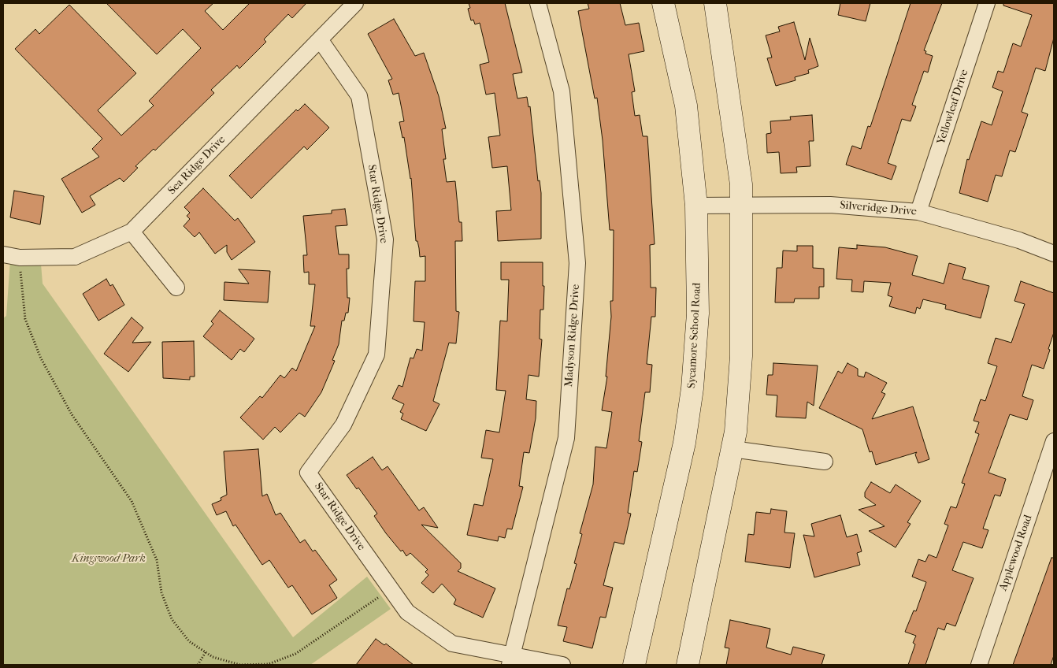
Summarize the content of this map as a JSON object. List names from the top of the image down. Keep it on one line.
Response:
{"streets":{"main road":["Sycamore School Road"],"street":["Yellowleaf Drive","Sea Ridge Drive","Star Ridge Drive","Silveridge Drive","Madyson Ridge Drive","Applewood Road"]},"crossings":[["Yellowleaf Drive","Silveridge Drive"],["Sea Ridge Drive","Star Ridge Drive"],["Star Ridge Drive","Madyson Ridge Drive"],["Silveridge Drive","Sycamore School Road"]],"parks":["Kingswood Park"]}
